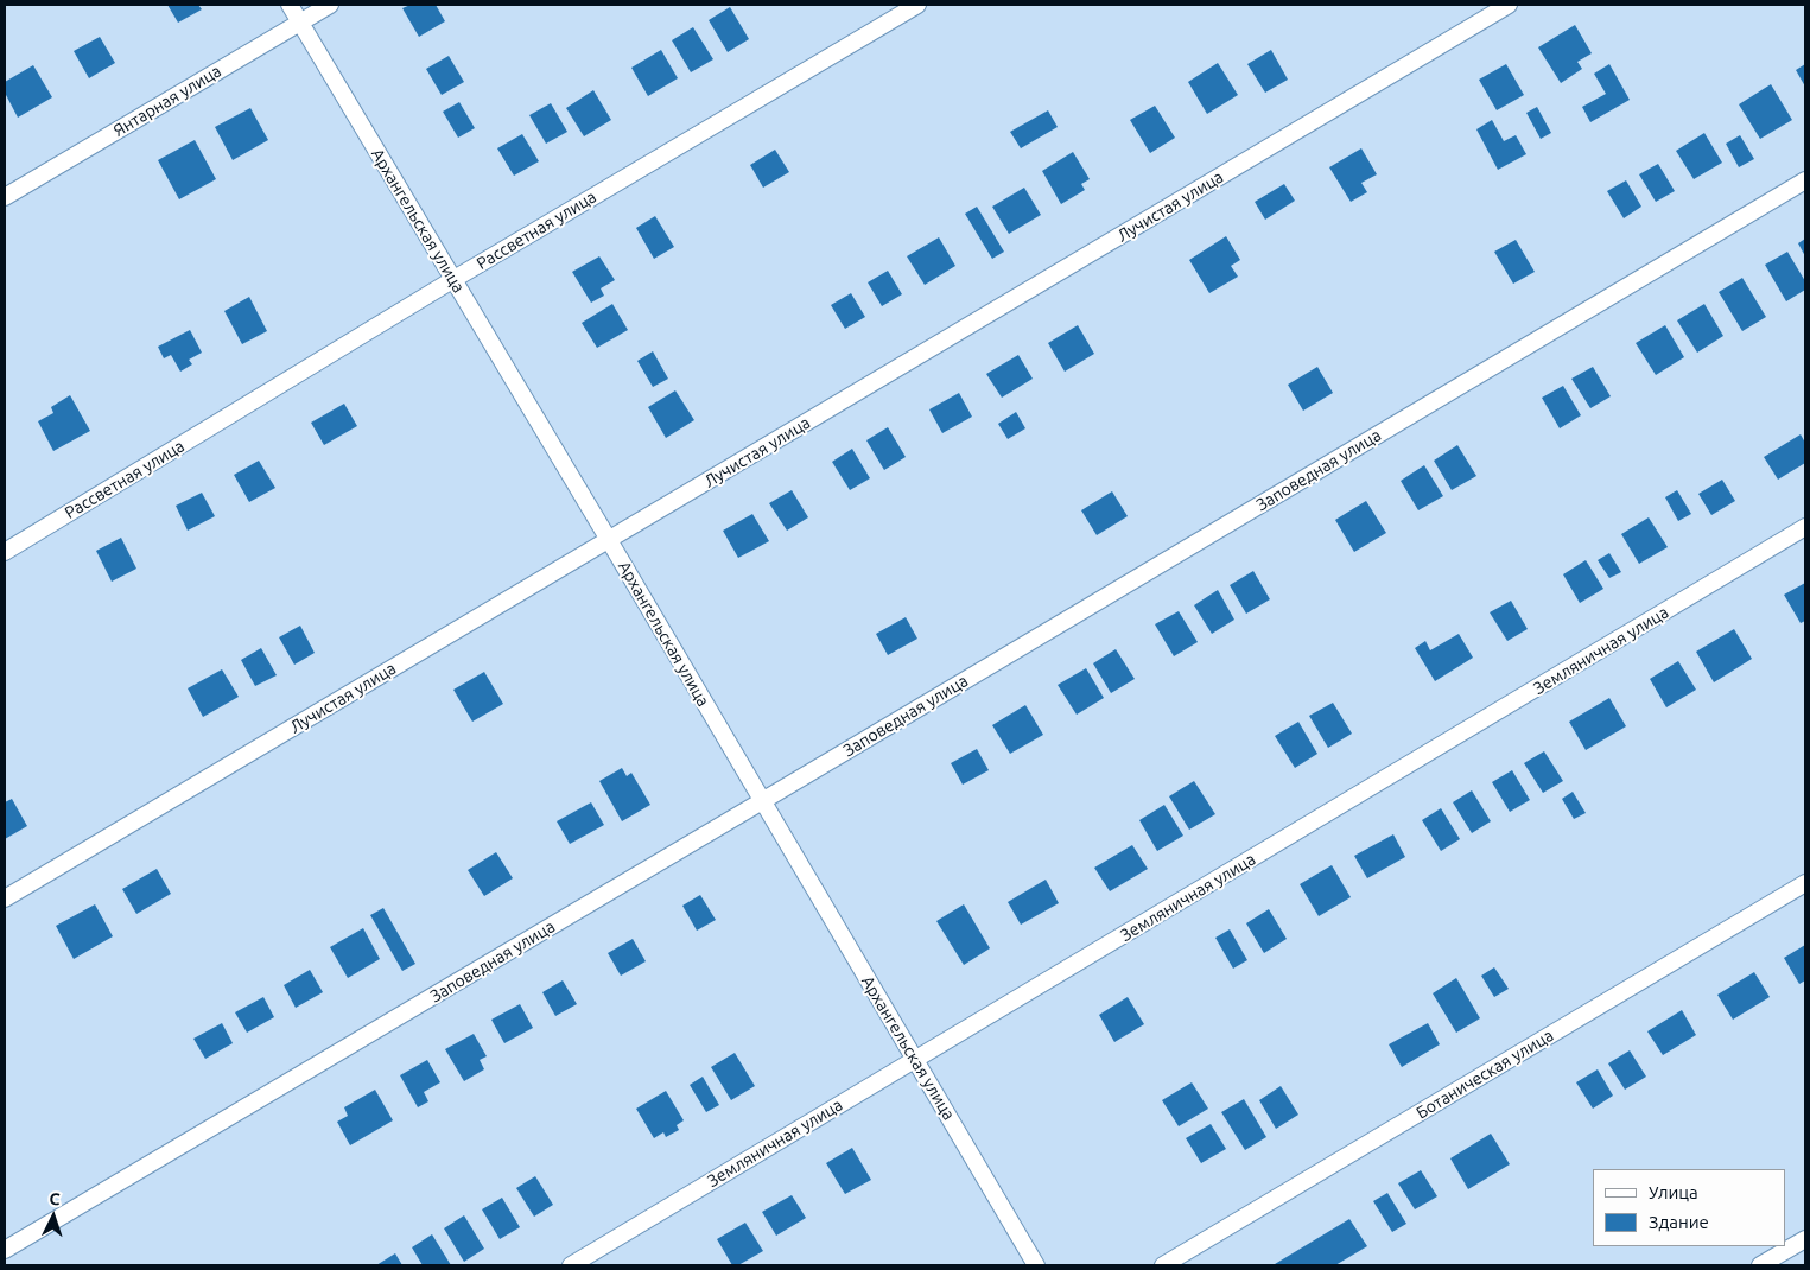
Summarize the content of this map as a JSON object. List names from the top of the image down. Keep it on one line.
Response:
{"streets":{"street":["Янтарная улица","Лучистая улица","Архангельская улица","Рассветная улица","Заповедная улица","Земляничная улица","Ботаническая улица"]},"crossings":[["Янтарная улица","Архангельская улица"],["Лучистая улица","Архангельская улица"],["Архангельская улица","Рассветная улица"],["Архангельская улица","Заповедная улица"],["Архангельская улица","Земляничная улица"]],"legend":["Улица","Здание"],"north":"top"}
